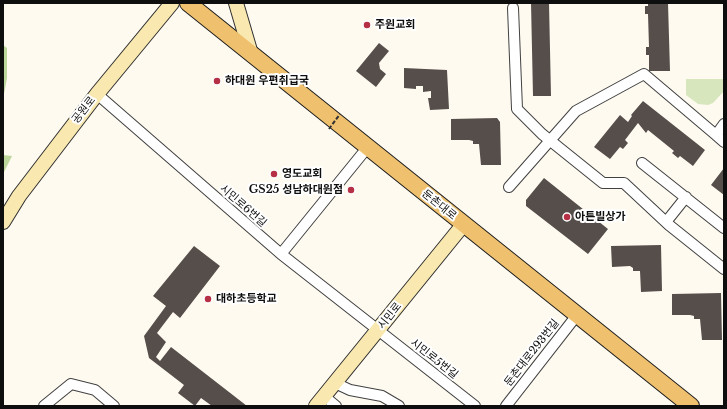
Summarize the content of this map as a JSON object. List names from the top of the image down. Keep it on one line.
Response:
{"streets":{"main road":["공원로","둔촌대로","시민로"],"street":["시민로6번길","둔촌대로293번길","시민로5번길"]},"crossings":[["공원로","시민로6번길"],["둔촌대로","시민로"],["둔촌대로","둔촌대로293번길"],["시민로6번길","시민로"],["시민로6번길","시민로5번길"],["시민로","시민로5번길"]],"places":["주원교회","하대원 우편취급국","영도교회","GS25 성남하대원점","아튼빌상가","대하초등학교"]}
